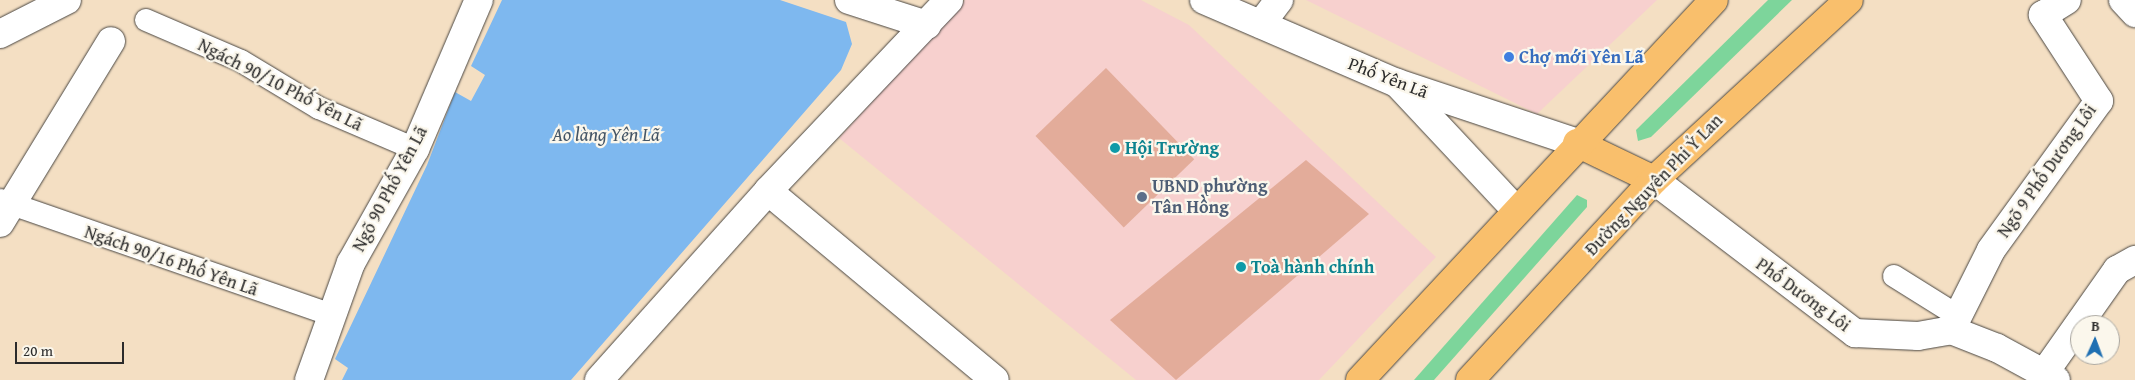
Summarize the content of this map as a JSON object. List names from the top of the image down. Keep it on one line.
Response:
{"streets":{"main road":["Đường Nguyên Phi Ỷ Lan"],"street":["Phố Yên Lã","Ngõ 9 Phố Dương Lôi","Ngõ 90 Phố Yên Lã","Phố Dương Lôi"],"lane":["Ngách 90/10 Phố Yên Lã","Ngách 90/16 Phố Yên Lã"]},"crossings":[["Ngách 90/10 Phố Yên Lã","Ngõ 90 Phố Yên Lã"],["Ngõ 9 Phố Dương Lôi","Phố Dương Lôi"],["Đường Nguyên Phi Ỷ Lan","Phố Dương Lôi"],["Ngõ 90 Phố Yên Lã","Ngách 90/16 Phố Yên Lã"]],"water":["Ao làng Yên Lã"],"places":["Chợ mới Yên Lã","Hội Trường","UBND phường Tân Hồng","Toà hành chính"],"scale_bar":"20 m","north":"top"}
